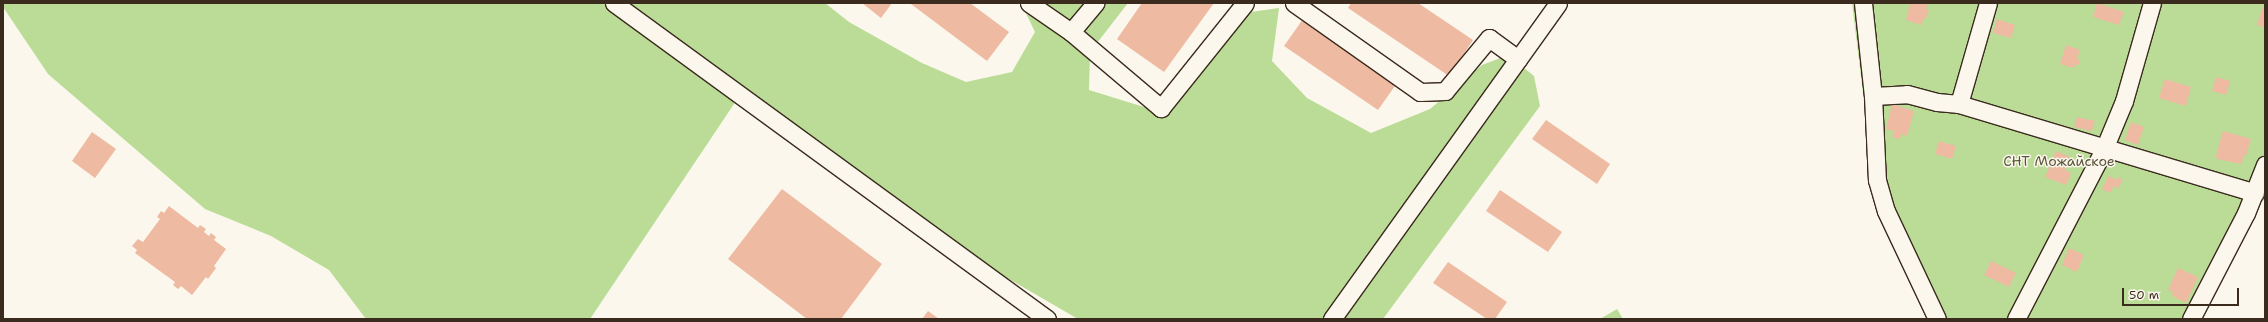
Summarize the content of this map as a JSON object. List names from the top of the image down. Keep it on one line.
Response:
{"parks":["СНТ Можайское"],"scale_bar":"50 m"}
